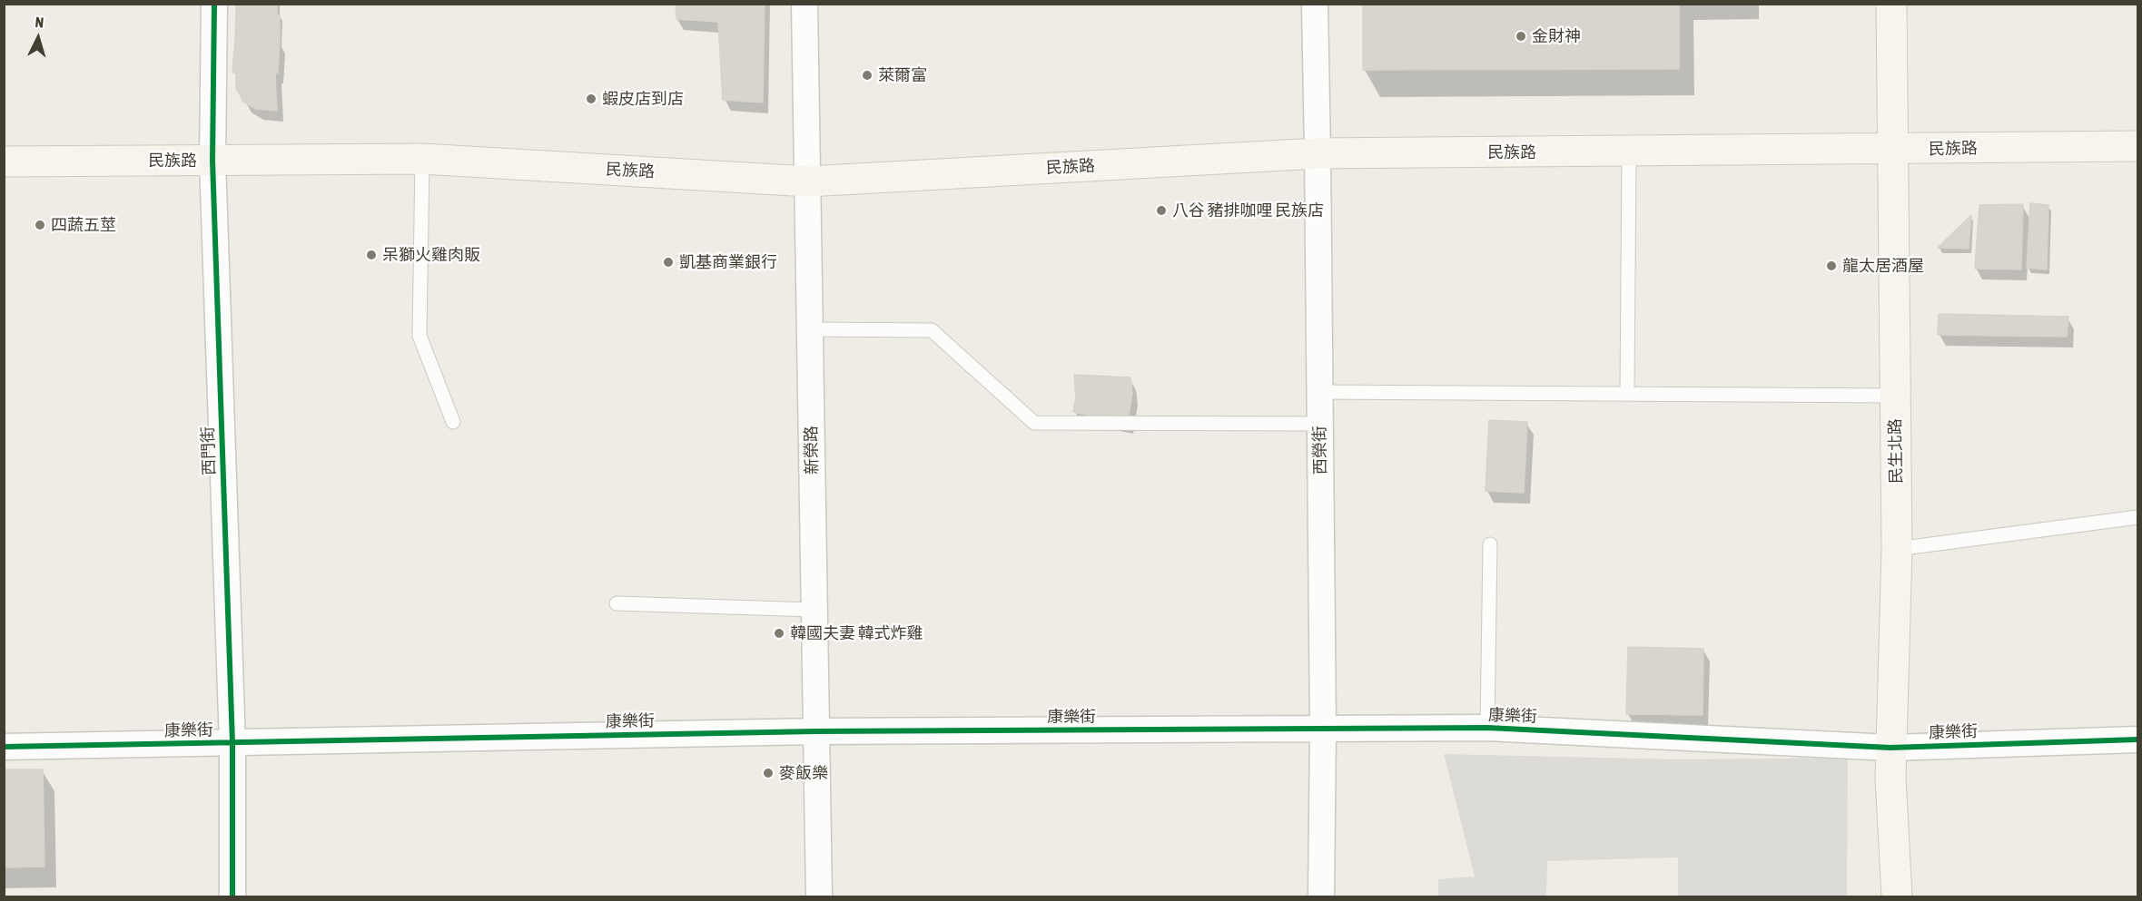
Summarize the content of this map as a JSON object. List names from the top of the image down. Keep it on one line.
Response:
{"streets":{"main road":["民族路","民生北路"],"street":["新榮路","西榮街","西門街","康樂街"]},"crossings":[["民族路","新榮路"],["民族路","西榮街"],["民族路","西門街"],["民族路","民生北路"],["新榮路","康樂街"],["西榮街","康樂街"],["西門街","康樂街"],["民生北路","康樂街"]],"places":["金財神","萊爾富","蝦皮店到店","八谷 豬排咖哩 民族店","四蔬五莖","呆獅火雞肉販","凱基商業銀行","龍太居酒屋","韓國夫妻 韓式炸雞","麥飯樂"],"north":"top"}
